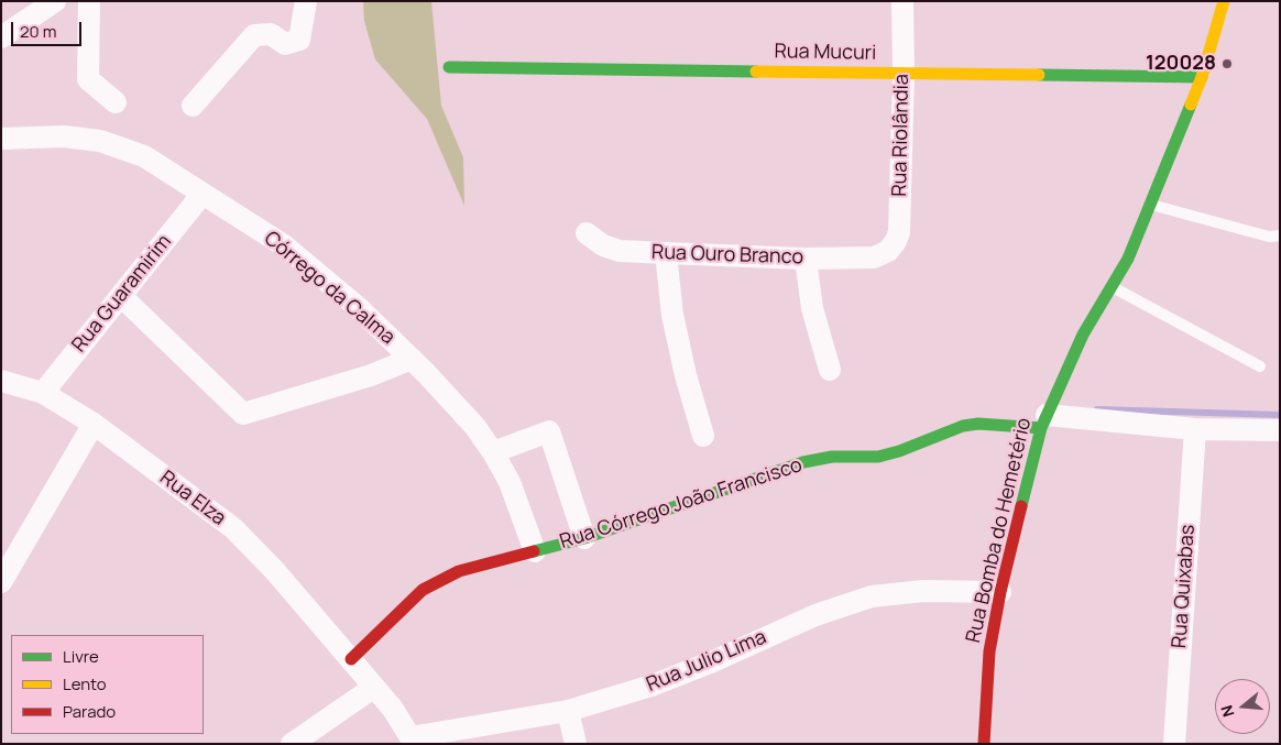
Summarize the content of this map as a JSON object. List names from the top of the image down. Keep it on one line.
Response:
{"streets":{"street":["Rua Mucuri","Rua Riolândia","Rua Ouro Branco","Córrego da Calma","Rua Guaramirim","Rua Elza","Rua Córrego João Francisco","Rua Bomba do Hemetério","Rua Quixabas","Rua Julio Lima"]},"crossings":[["Rua Mucuri","Rua Riolândia"],["Rua Mucuri","Rua Bomba do Hemetério"],["Rua Riolândia","Rua Ouro Branco"],["Córrego da Calma","Rua Guaramirim"],["Córrego da Calma","Rua Córrego João Francisco"],["Rua Guaramirim","Rua Elza"],["Rua Elza","Rua Córrego João Francisco"],["Rua Elza","Rua Julio Lima"],["Rua Córrego João Francisco","Rua Bomba do Hemetério"],["Rua Bomba do Hemetério","Rua Julio Lima"]],"places":["120028"],"legend":["Livre","Lento","Parado"],"scale_bar":"20 m","north":"left"}
